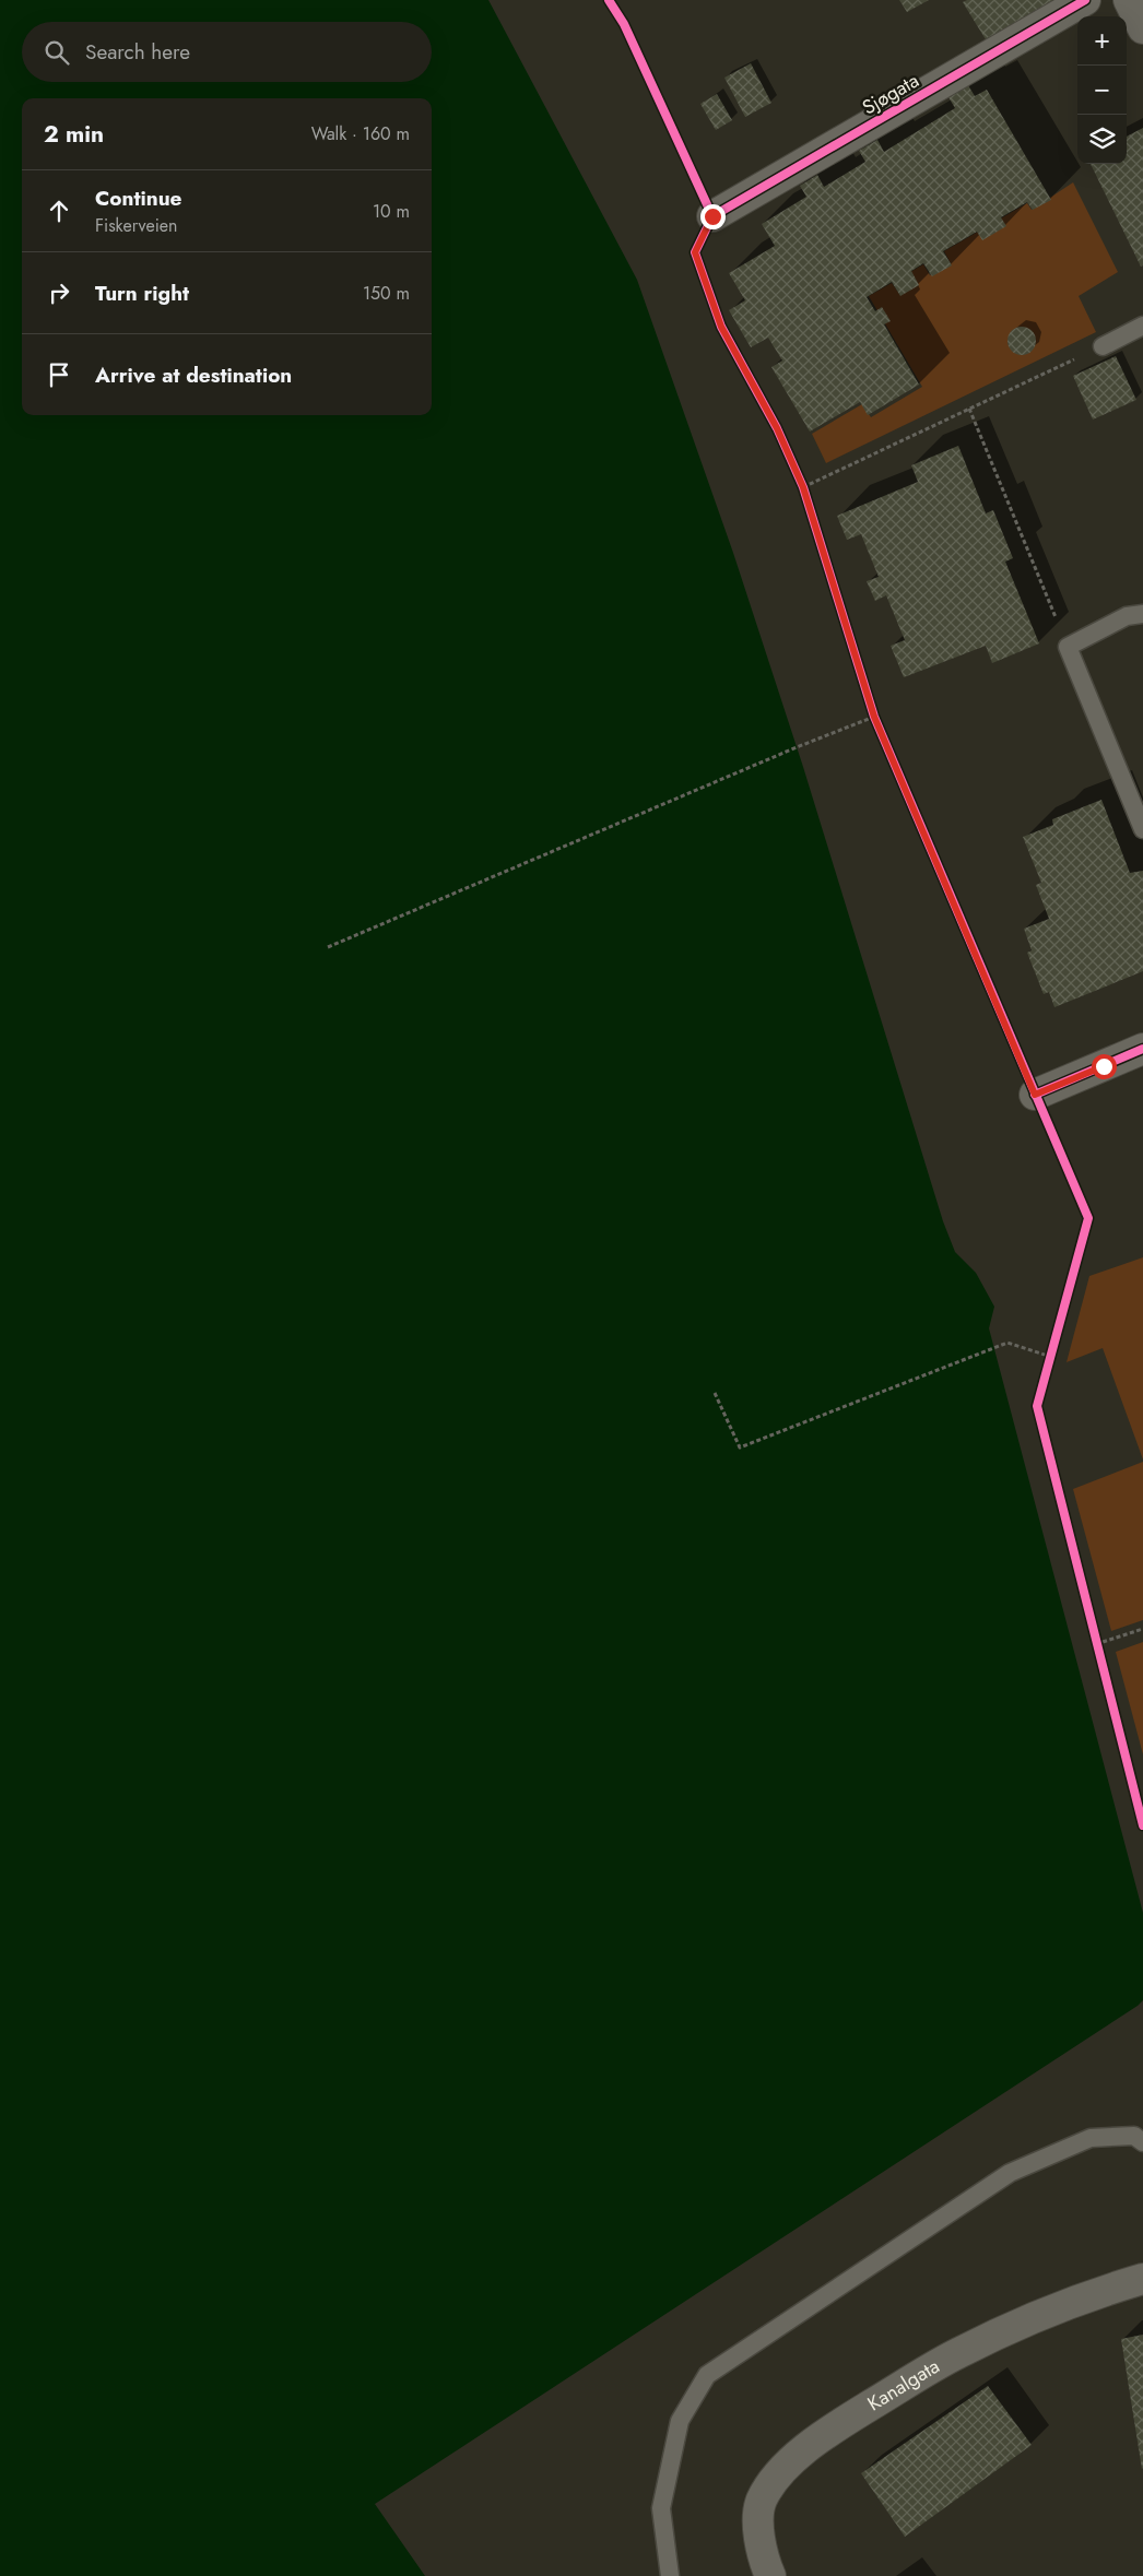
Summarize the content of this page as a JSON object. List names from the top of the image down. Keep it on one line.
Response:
{"streets":{"main road":["Sjøgata","Kanalgata"]},"page":{"map_buttons":["+","−"],"search":"Search here","heading":["2 min","Walk · 160 m"],"list":[["Continue","Fiskerveien","10 m"],["Turn right","150 m"],"Arrive at destination"]}}
